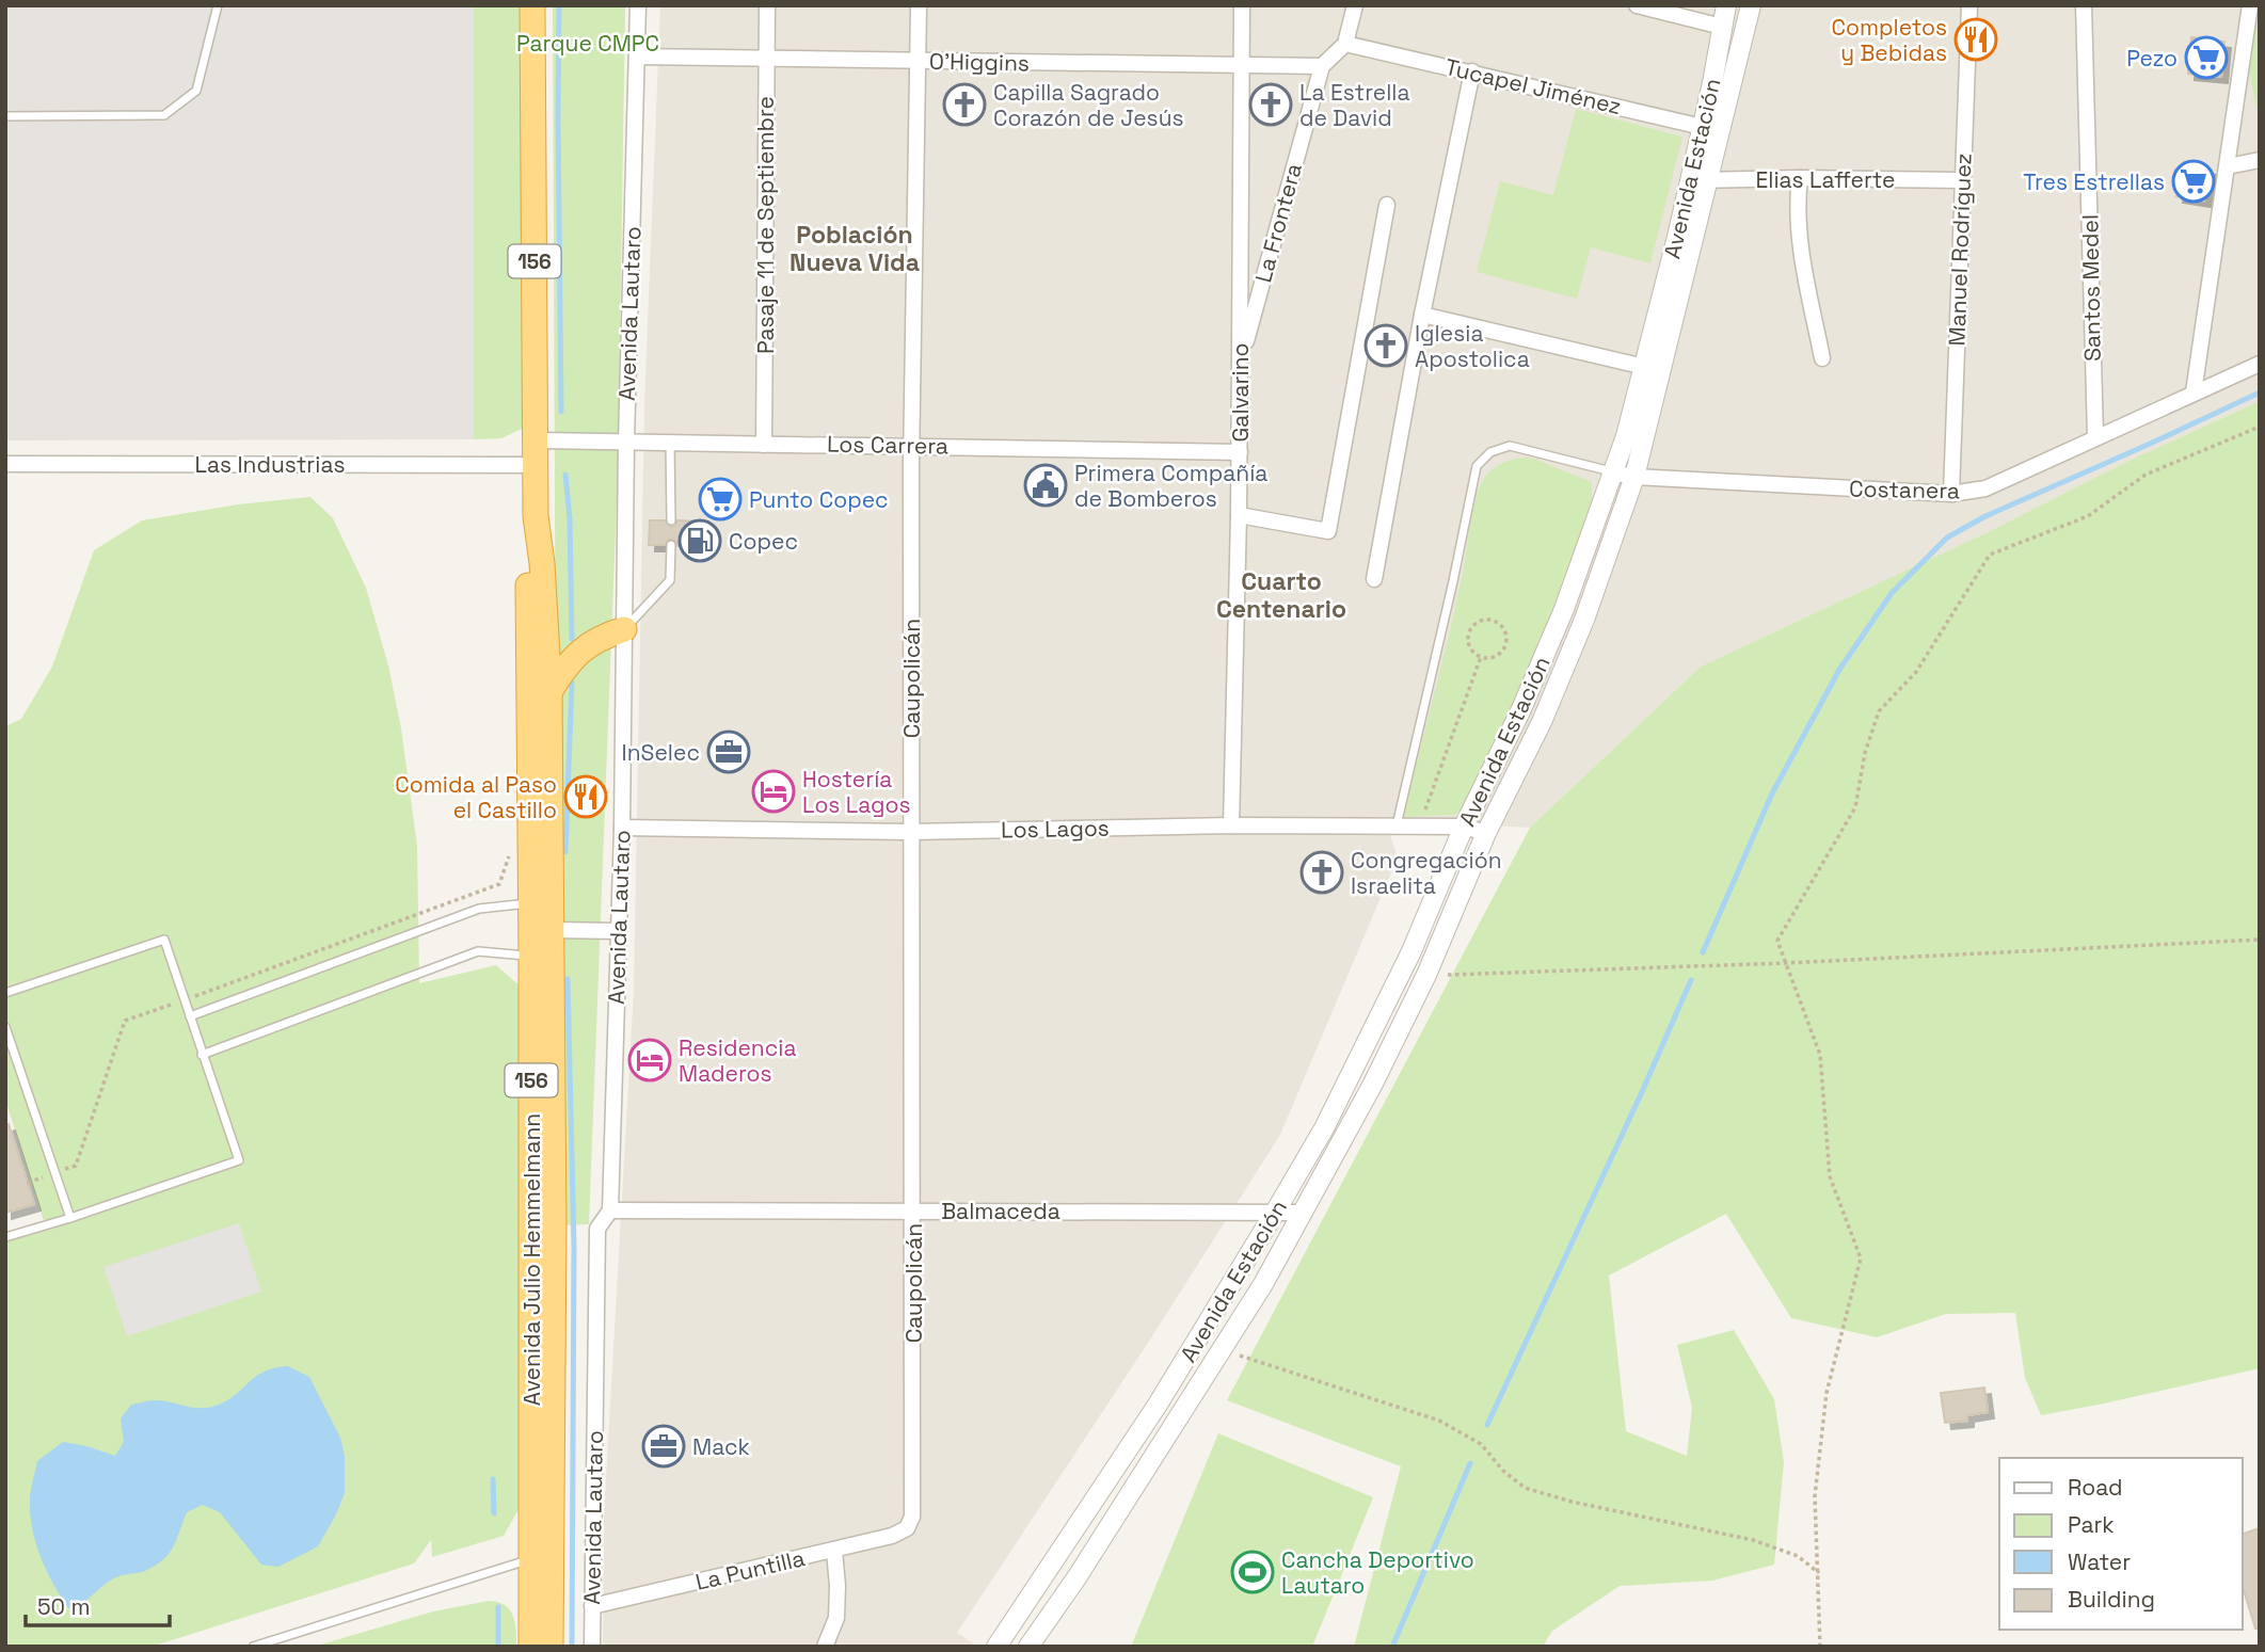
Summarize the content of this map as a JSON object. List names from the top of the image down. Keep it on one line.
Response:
{"streets":{"highway":["156","Avenida Julio Hemmelmann"],"street":["O'Higgins","Tucapel Jiménez","Avenida Estación","Elias Lafferte","La Frontera","Pasaje 11 de Septiembre","Manuel Rodríguez","Santos Medel","Avenida Lautaro","Galvarino","Los Carrera","Las Industrias","Costanera","Caupolicán","Los Lagos","Balmaceda","La Puntilla"]},"crossings":[["O'Higgins","La Frontera"],["O'Higgins","Pasaje 11 de Septiembre"],["O'Higgins","Avenida Lautaro"],["O'Higgins","Galvarino"],["O'Higgins","Caupolicán"],["Tucapel Jiménez","Avenida Estación"],["Avenida Estación","Elias Lafferte"],["Avenida Estación","Costanera"],["Avenida Estación","Los Lagos"],["Avenida Estación","Balmaceda"],["Elias Lafferte","Manuel Rodríguez"],["La Frontera","Galvarino"],["Pasaje 11 de Septiembre","Los Carrera"],["Manuel Rodríguez","Costanera"],["Santos Medel","Costanera"],["Avenida Lautaro","Los Carrera"],["Avenida Lautaro","Los Lagos"],["Avenida Lautaro","Balmaceda"],["Avenida Lautaro","La Puntilla"],["Galvarino","Los Carrera"],["Galvarino","Los Lagos"],["Los Carrera","Las Industrias"],["Los Carrera","Caupolicán"],["Los Carrera","Avenida Julio Hemmelmann"],["Las Industrias","Avenida Julio Hemmelmann"],["Caupolicán","Los Lagos"],["Caupolicán","Balmaceda"],["Caupolicán","La Puntilla"]],"districts":["Población Nueva Vida","Cuarto Centenario"],"parks":["Parque CMPC"],"places":{"restaurant":["Completos y Bebidas","Comida al Paso el Castillo"],"supermarket":["Pezo","Tres Estrellas","Punto Copec"],"church":["Capilla Sagrado Corazón de Jesús","La Estrella de David","Iglesia Apostolica","Congregación Israelita"],"public building":["Primera Compañía de Bomberos"],"fuel station":["Copec"],"office":["InSelec","Mack"],"hotel":["Hostería Los Lagos","Residencia Maderos"],"sports":["Cancha Deportivo Lautaro"]},"legend":["Road","Park","Water","Building"],"scale_bar":"50 m"}
